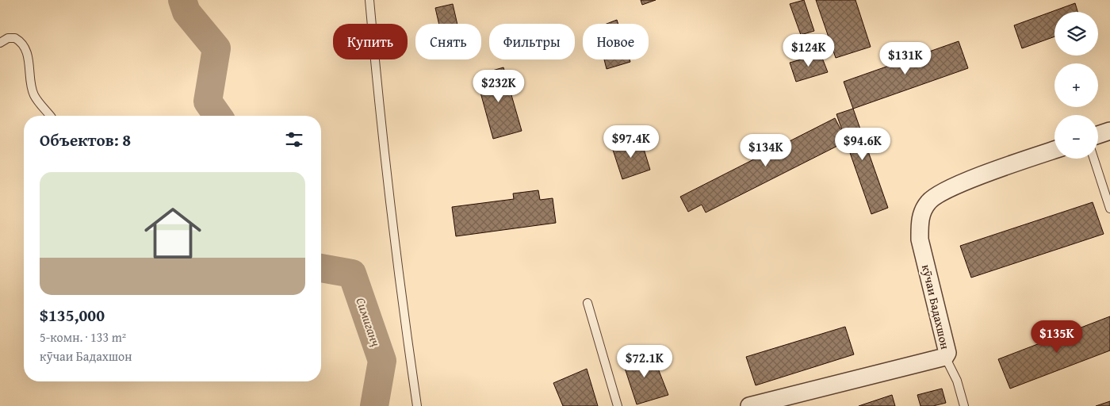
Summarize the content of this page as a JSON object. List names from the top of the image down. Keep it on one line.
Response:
{"streets":{"street":["кӯчаи Бадахшон"]},"water":["Симиганҷ"],"page":{"map_buttons":["+","−"],"chip":["Купить","Снять","Фильтры","Новое"],"price":["$124K","$131K","$232K","$97.4K","$94.6K","$134K","$135K","$72.1K"],"heading":"Объектов: 8","list":[{"name":"$135,000","note":"5-комн. · 133 m² · кӯчаи Бадахшон"}]}}
